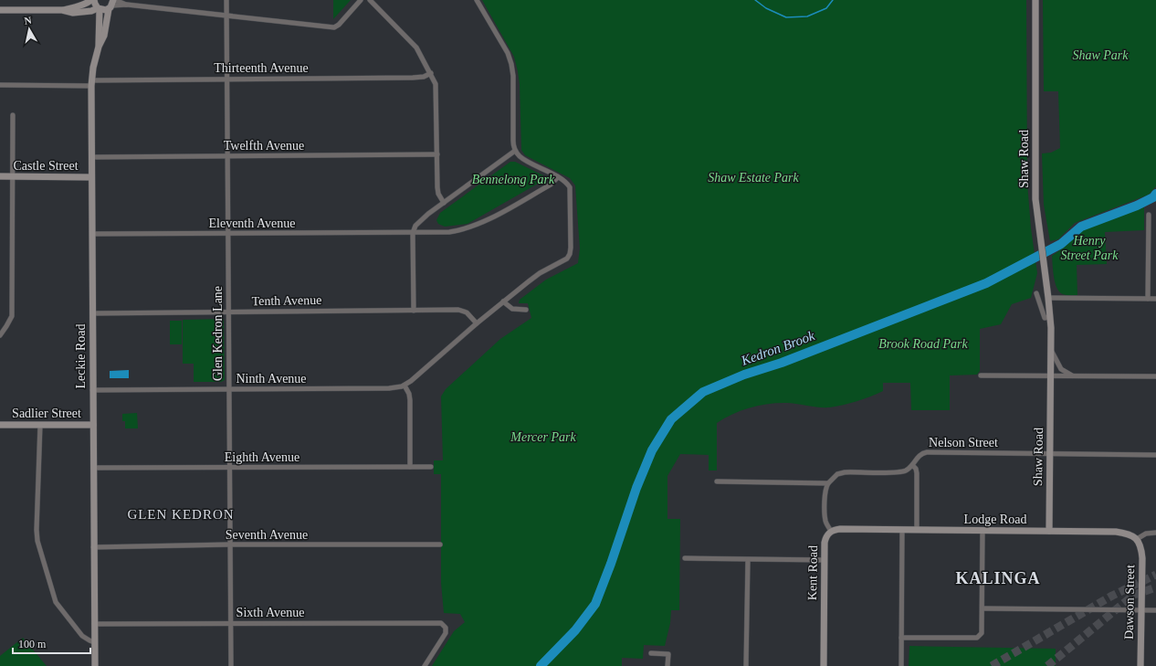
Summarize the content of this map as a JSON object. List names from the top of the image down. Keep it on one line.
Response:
{"streets":{"street":["Thirteenth Avenue","Twelfth Avenue","Shaw Road","Castle Street","Eleventh Avenue","Tenth Avenue","Glen Kedron Lane","Leckie Road","Ninth Avenue","Sadlier Street","Nelson Street","Eighth Avenue","Lodge Road","Seventh Avenue","Kent Road","Dawson Street","Sixth Avenue"]},"crossings":[["Thirteenth Avenue","Glen Kedron Lane"],["Thirteenth Avenue","Leckie Road"],["Twelfth Avenue","Glen Kedron Lane"],["Twelfth Avenue","Leckie Road"],["Shaw Road","Nelson Street"],["Shaw Road","Lodge Road"],["Castle Street","Leckie Road"],["Eleventh Avenue","Glen Kedron Lane"],["Eleventh Avenue","Leckie Road"],["Tenth Avenue","Glen Kedron Lane"],["Tenth Avenue","Leckie Road"],["Glen Kedron Lane","Ninth Avenue"],["Glen Kedron Lane","Eighth Avenue"],["Glen Kedron Lane","Seventh Avenue"],["Glen Kedron Lane","Sixth Avenue"],["Leckie Road","Ninth Avenue"],["Leckie Road","Sadlier Street"],["Leckie Road","Eighth Avenue"],["Leckie Road","Seventh Avenue"],["Leckie Road","Sixth Avenue"],["Nelson Street","Kent Road"],["Lodge Road","Kent Road"],["Lodge Road","Dawson Street"]],"districts":["GLEN KEDRON","KALINGA"],"water":["Kedron Brook"],"parks":["Shaw Park","Shaw Estate Park","Bennelong Park","Henry Street Park","Brook Road Park","Mercer Park"],"scale_bar":"100 m","north":"top"}
